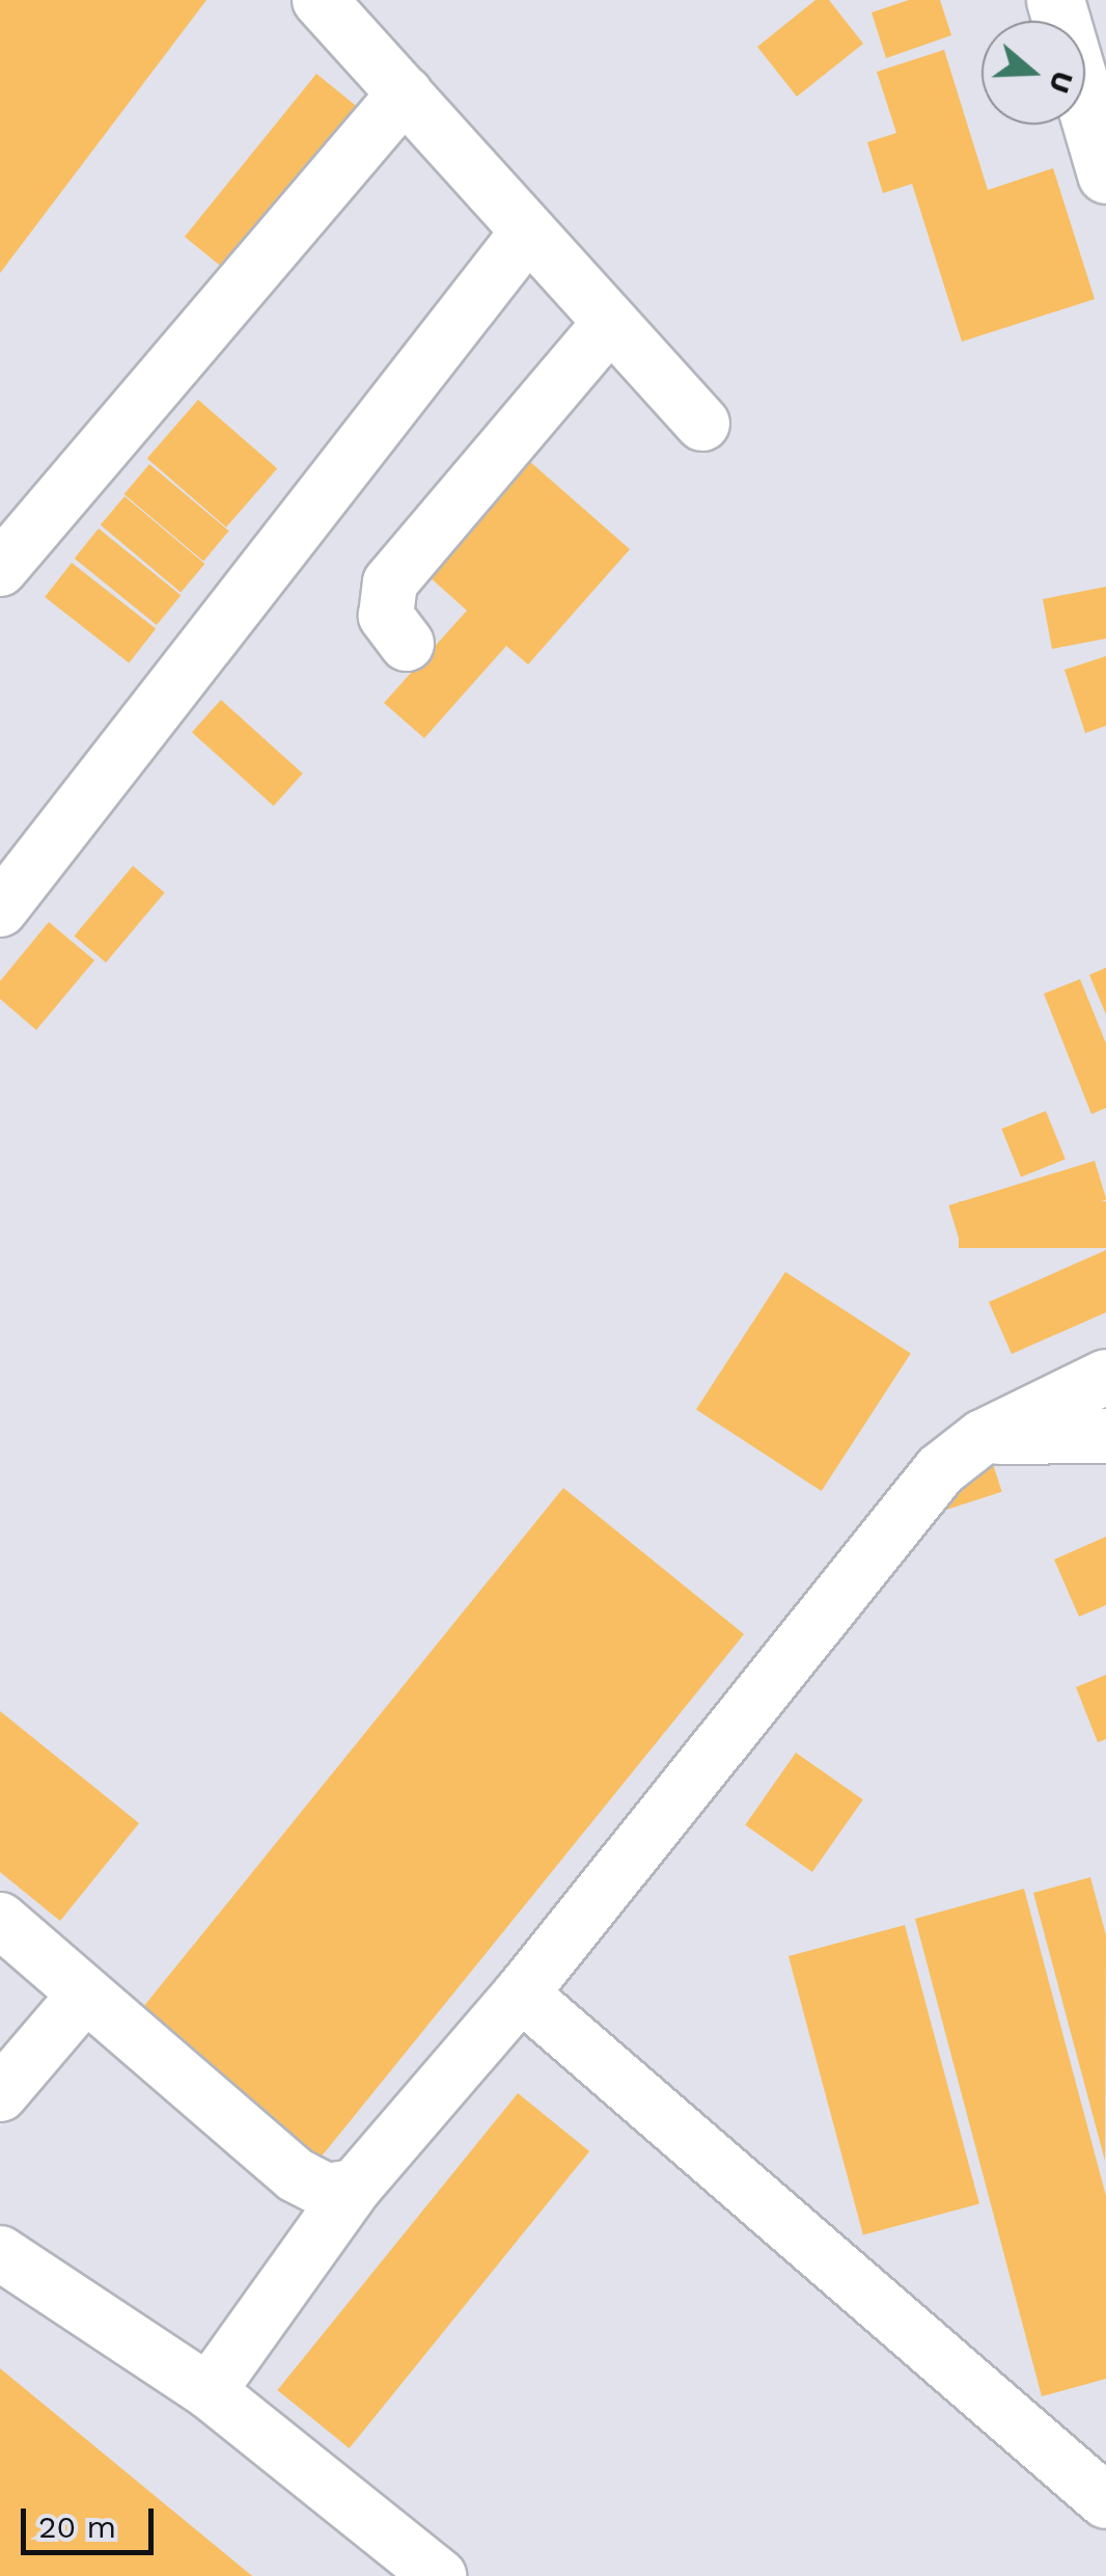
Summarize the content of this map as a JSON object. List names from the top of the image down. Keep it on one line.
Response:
{"scale_bar":"20 m","north":"right"}
